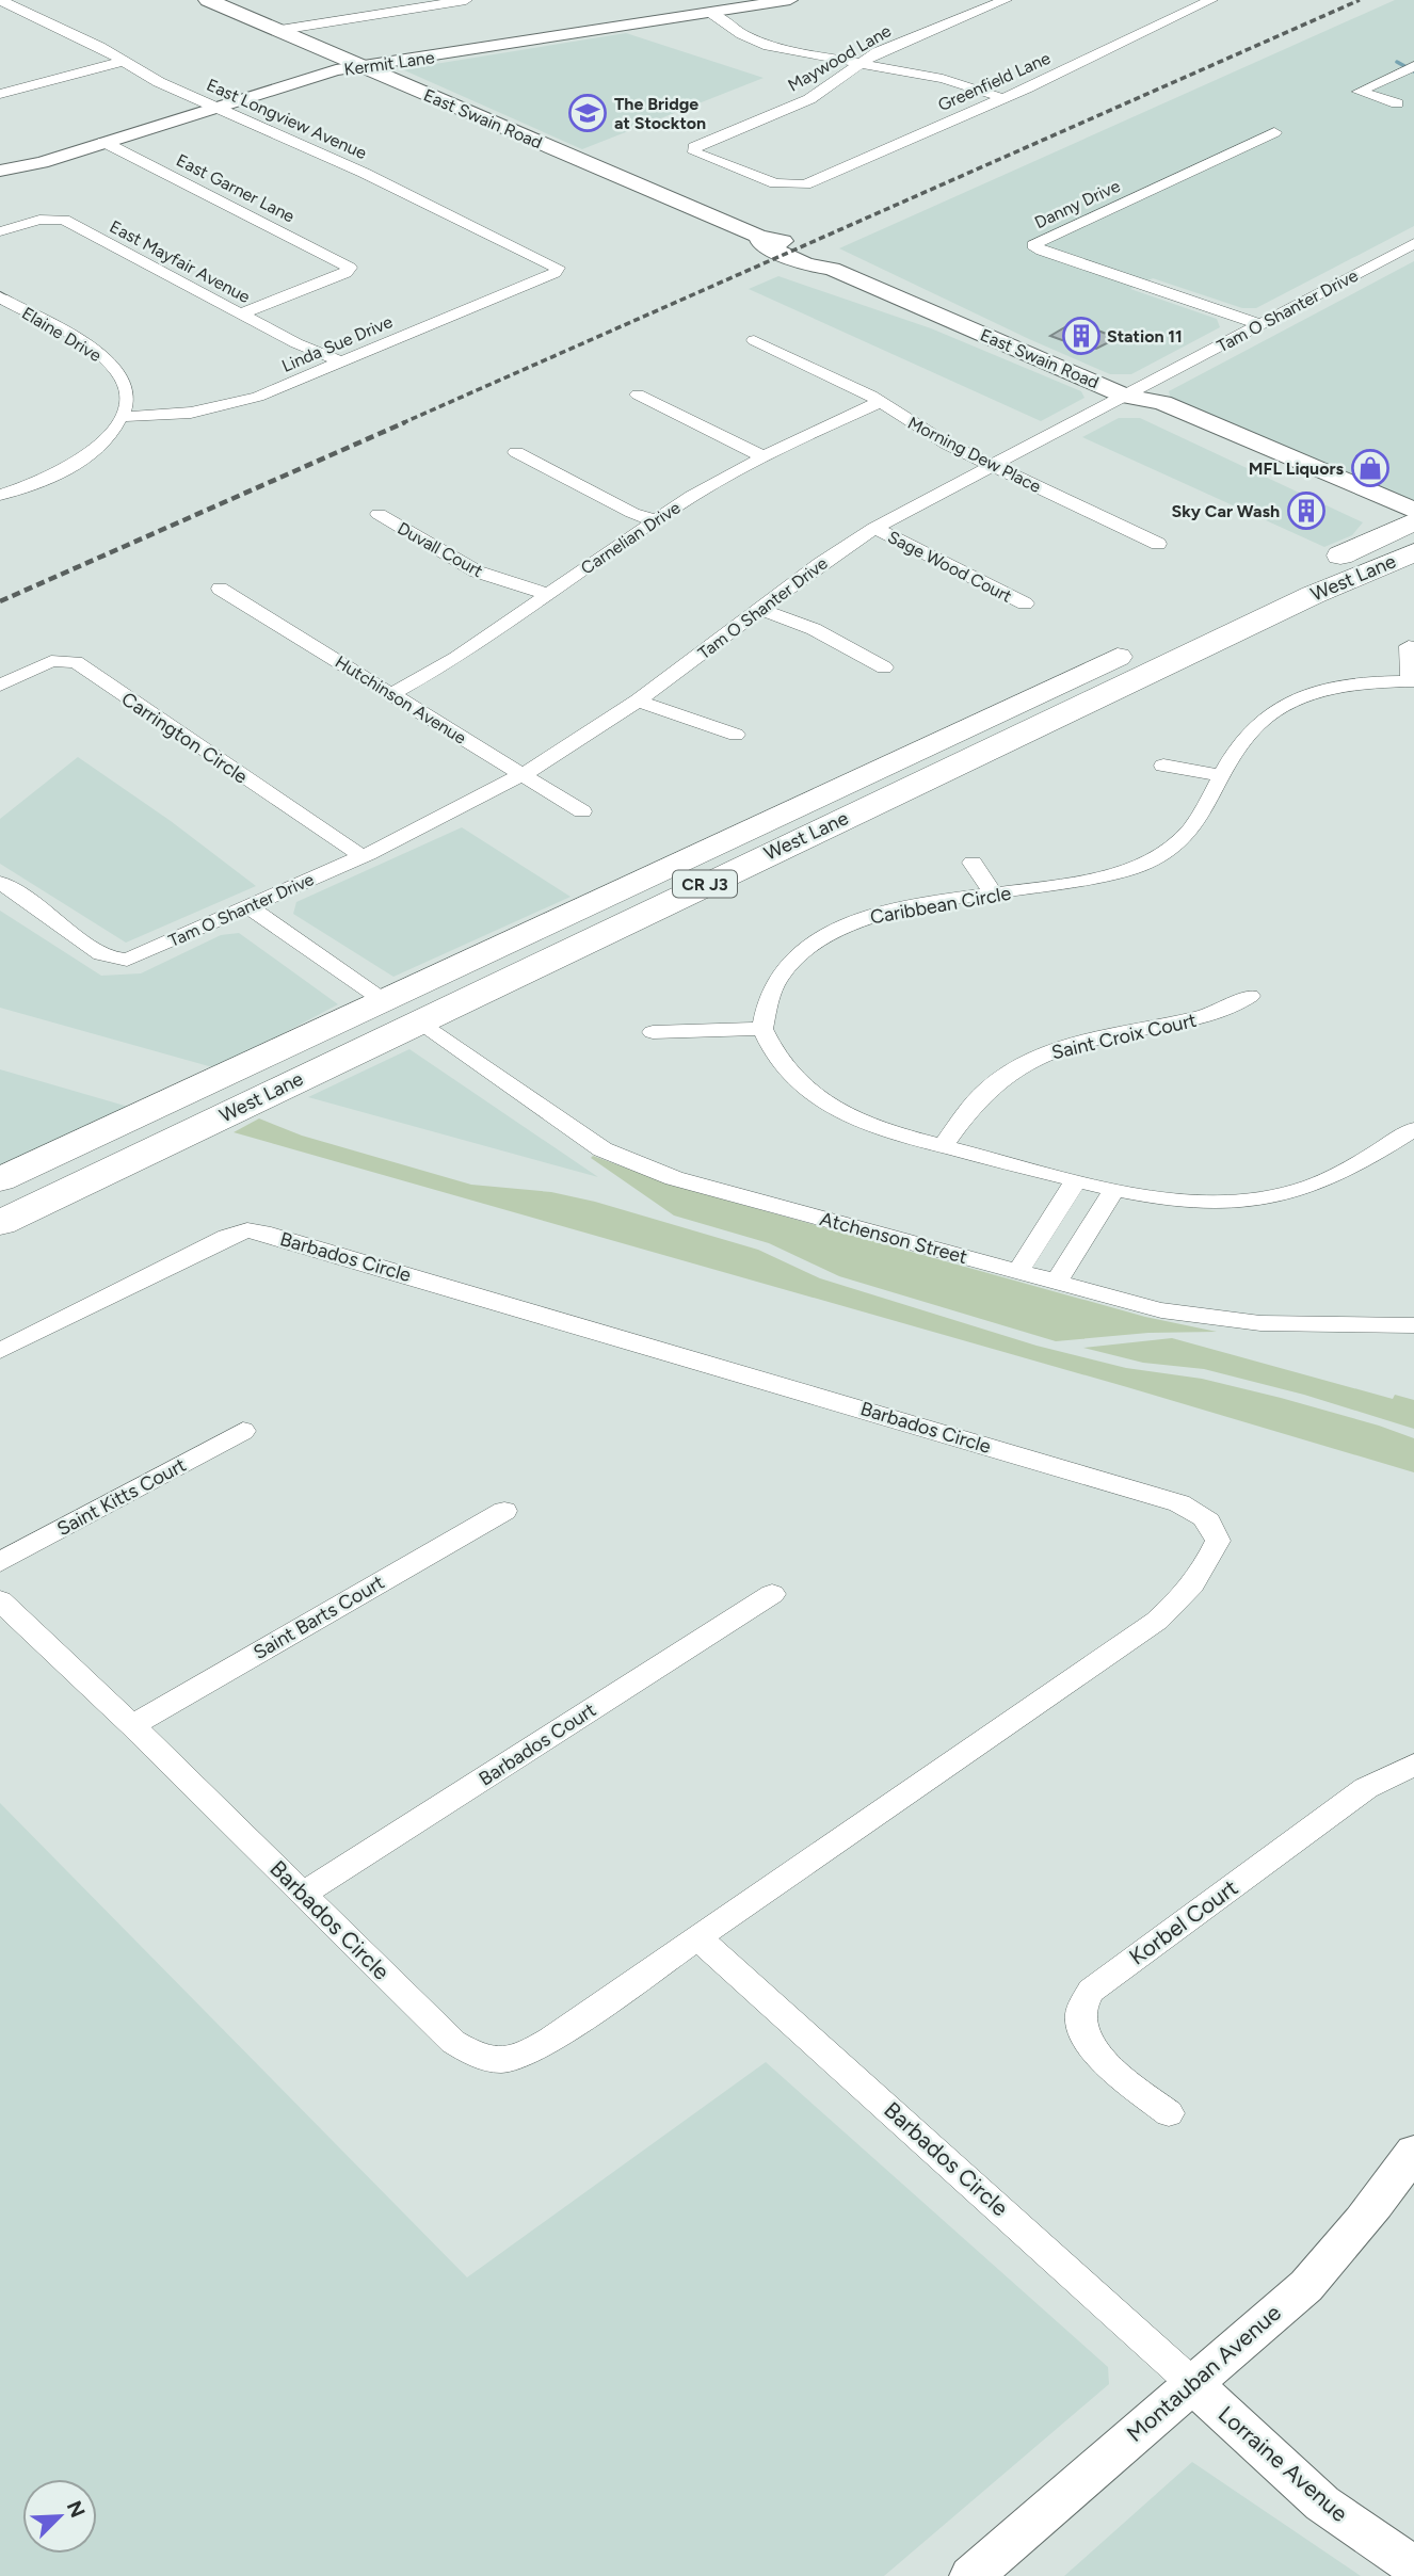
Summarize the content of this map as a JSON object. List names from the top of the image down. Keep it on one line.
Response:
{"streets":{"main road":["East Swain Road","West Lane","CR J3"],"street":["Maywood Lane","Kermit Lane","Greenfield Lane","East Longview Avenue","East Garner Lane","Danny Drive","East Mayfair Avenue","Tam O Shanter Drive","Elaine Drive","Linda Sue Drive","Morning Dew Place","Carnelian Drive","Duvall Court","Sage Wood Court","Hutchinson Avenue","Carrington Circle","Caribbean Circle","Saint Croix Court","Atchenson Street","Barbados Circle","Saint Kitts Court","Saint Barts Court","Barbados Court","Korbel Court","Montauban Avenue","Lorraine Avenue"]},"crossings":[["Maywood Lane","Greenfield Lane"],["Kermit Lane","East Longview Avenue"],["Kermit Lane","East Swain Road"],["Kermit Lane","East Garner Lane"],["East Longview Avenue","Linda Sue Drive"],["East Swain Road","Tam O Shanter Drive"],["East Swain Road","West Lane"],["East Garner Lane","East Mayfair Avenue"],["Danny Drive","Tam O Shanter Drive"],["East Mayfair Avenue","Linda Sue Drive"],["Tam O Shanter Drive","Morning Dew Place"],["Tam O Shanter Drive","Sage Wood Court"],["Tam O Shanter Drive","Hutchinson Avenue"],["Tam O Shanter Drive","Carrington Circle"],["Elaine Drive","Linda Sue Drive"],["Morning Dew Place","Carnelian Drive"],["Carnelian Drive","Duvall Court"],["Carnelian Drive","Hutchinson Avenue"],["West Lane","Atchenson Street"],["Barbados Circle","Saint Barts Court"],["Barbados Circle","Barbados Court"],["Barbados Circle","Montauban Avenue"],["Barbados Circle","Lorraine Avenue"],["Montauban Avenue","Lorraine Avenue"]],"places":{"school or university":["The Bridge at Stockton"],"building":["Station 11","Sky Car Wash"],"shop":["MFL Liquors"]},"north":"top right"}
